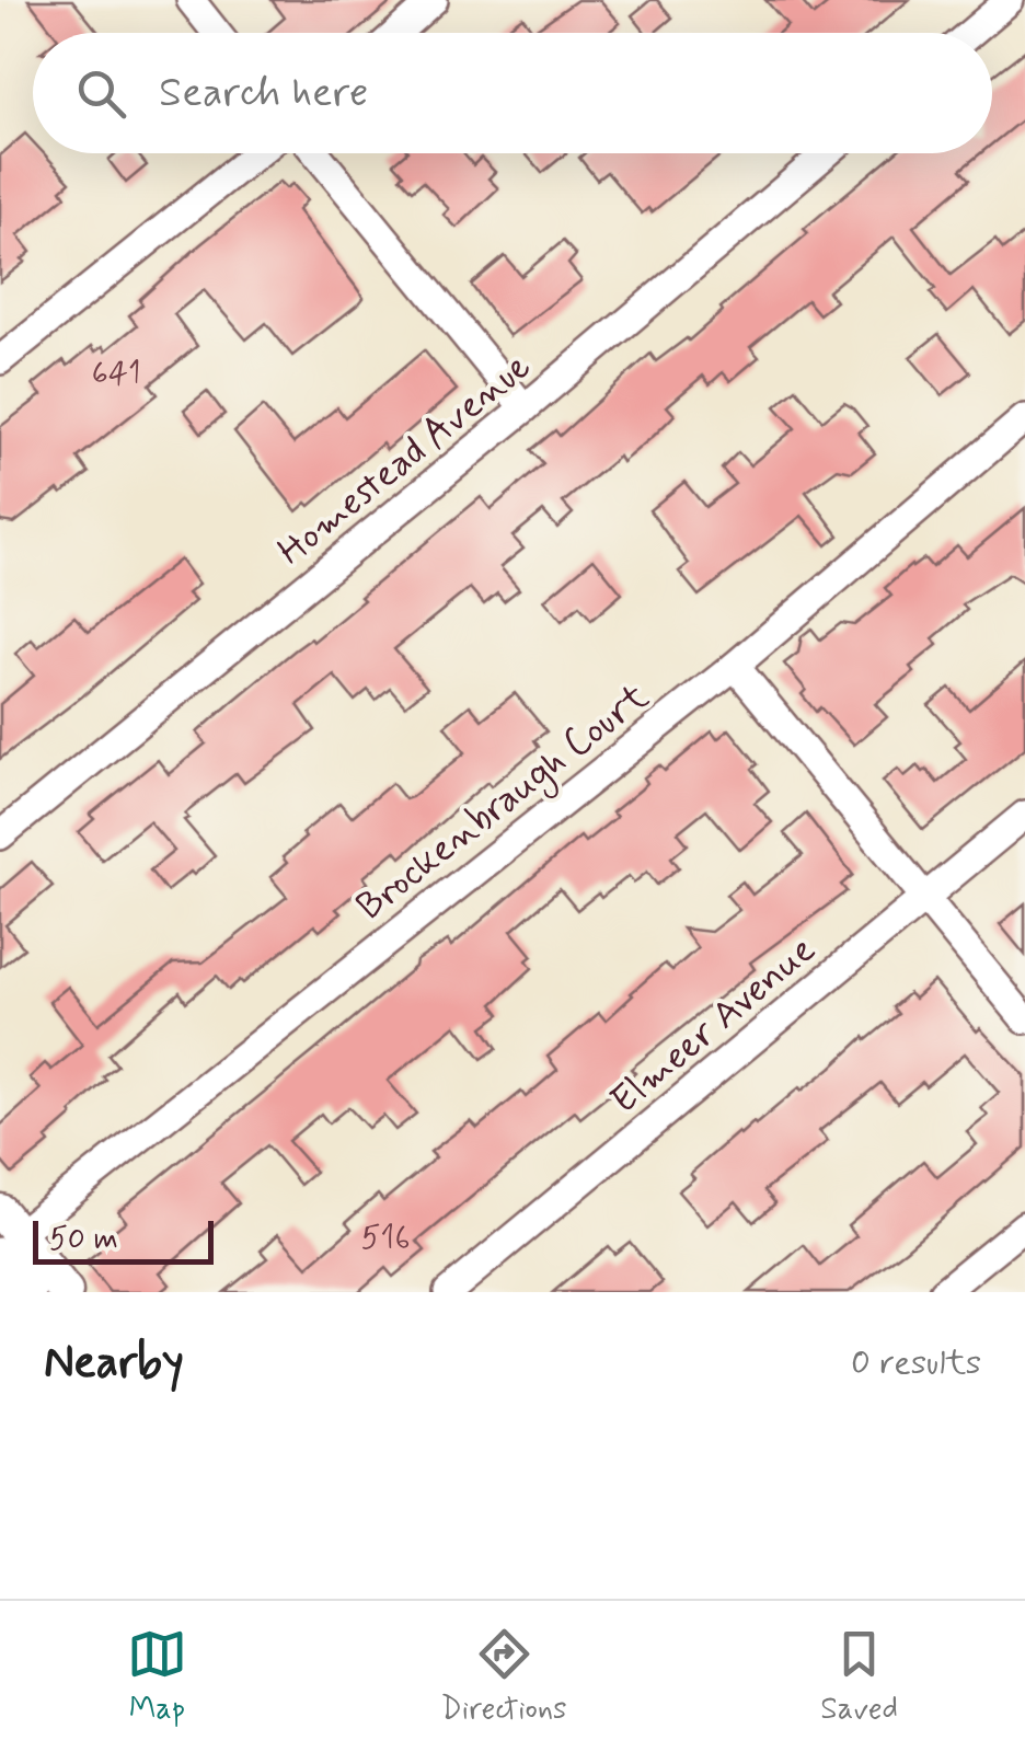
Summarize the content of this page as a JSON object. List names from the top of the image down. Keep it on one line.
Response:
{"streets":{"street":["Homestead Avenue","Brockenbraugh Court","Elmeer Avenue"]},"house_numbers":["641","516"],"scale_bar":"50 m","page":{"search":"Search here","scale":"50 m","heading":["Nearby","0 results"],"nav":["Map","Directions","Saved"]}}
